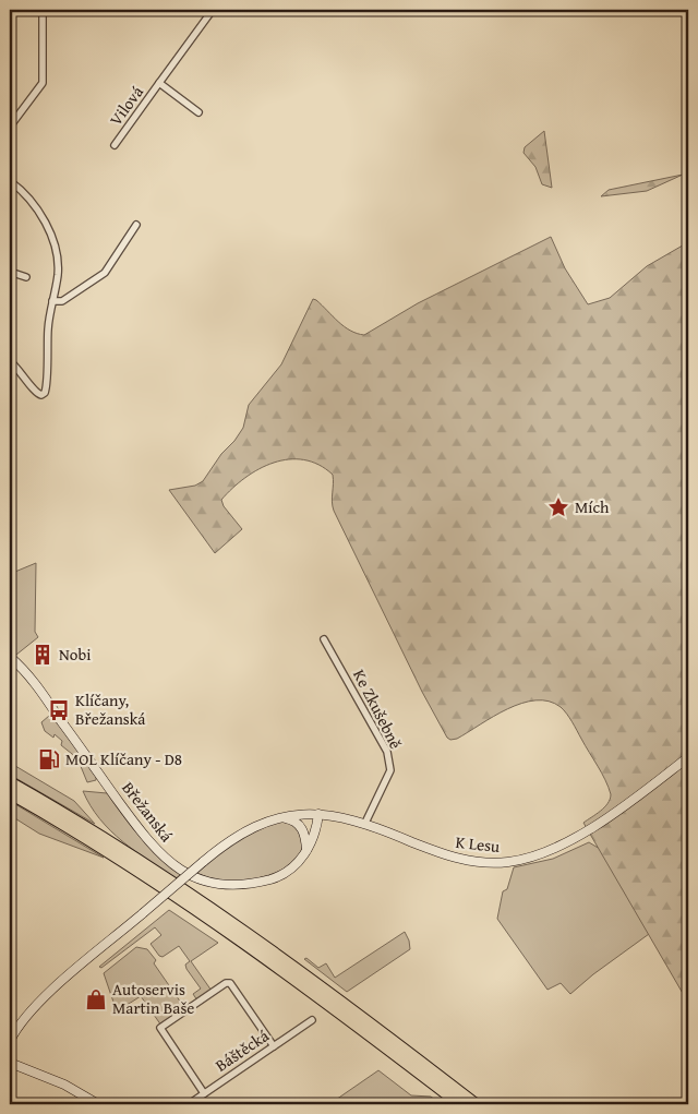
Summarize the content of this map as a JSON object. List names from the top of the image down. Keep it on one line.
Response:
{"streets":{"street":["Vilová","Ke Zkušebně","Břežanská","K Lesu","Báštěcká"]},"crossings":[["Ke Zkušebně","K Lesu"],["Břežanská","K Lesu"]],"places":{"place":["Mích"],"building":["Nobi"],"bus stop":["Klíčany, Břežanská"],"fuel station":["MOL Klíčany - D8"],"shop":["Autoservis Martin Baše"]}}
